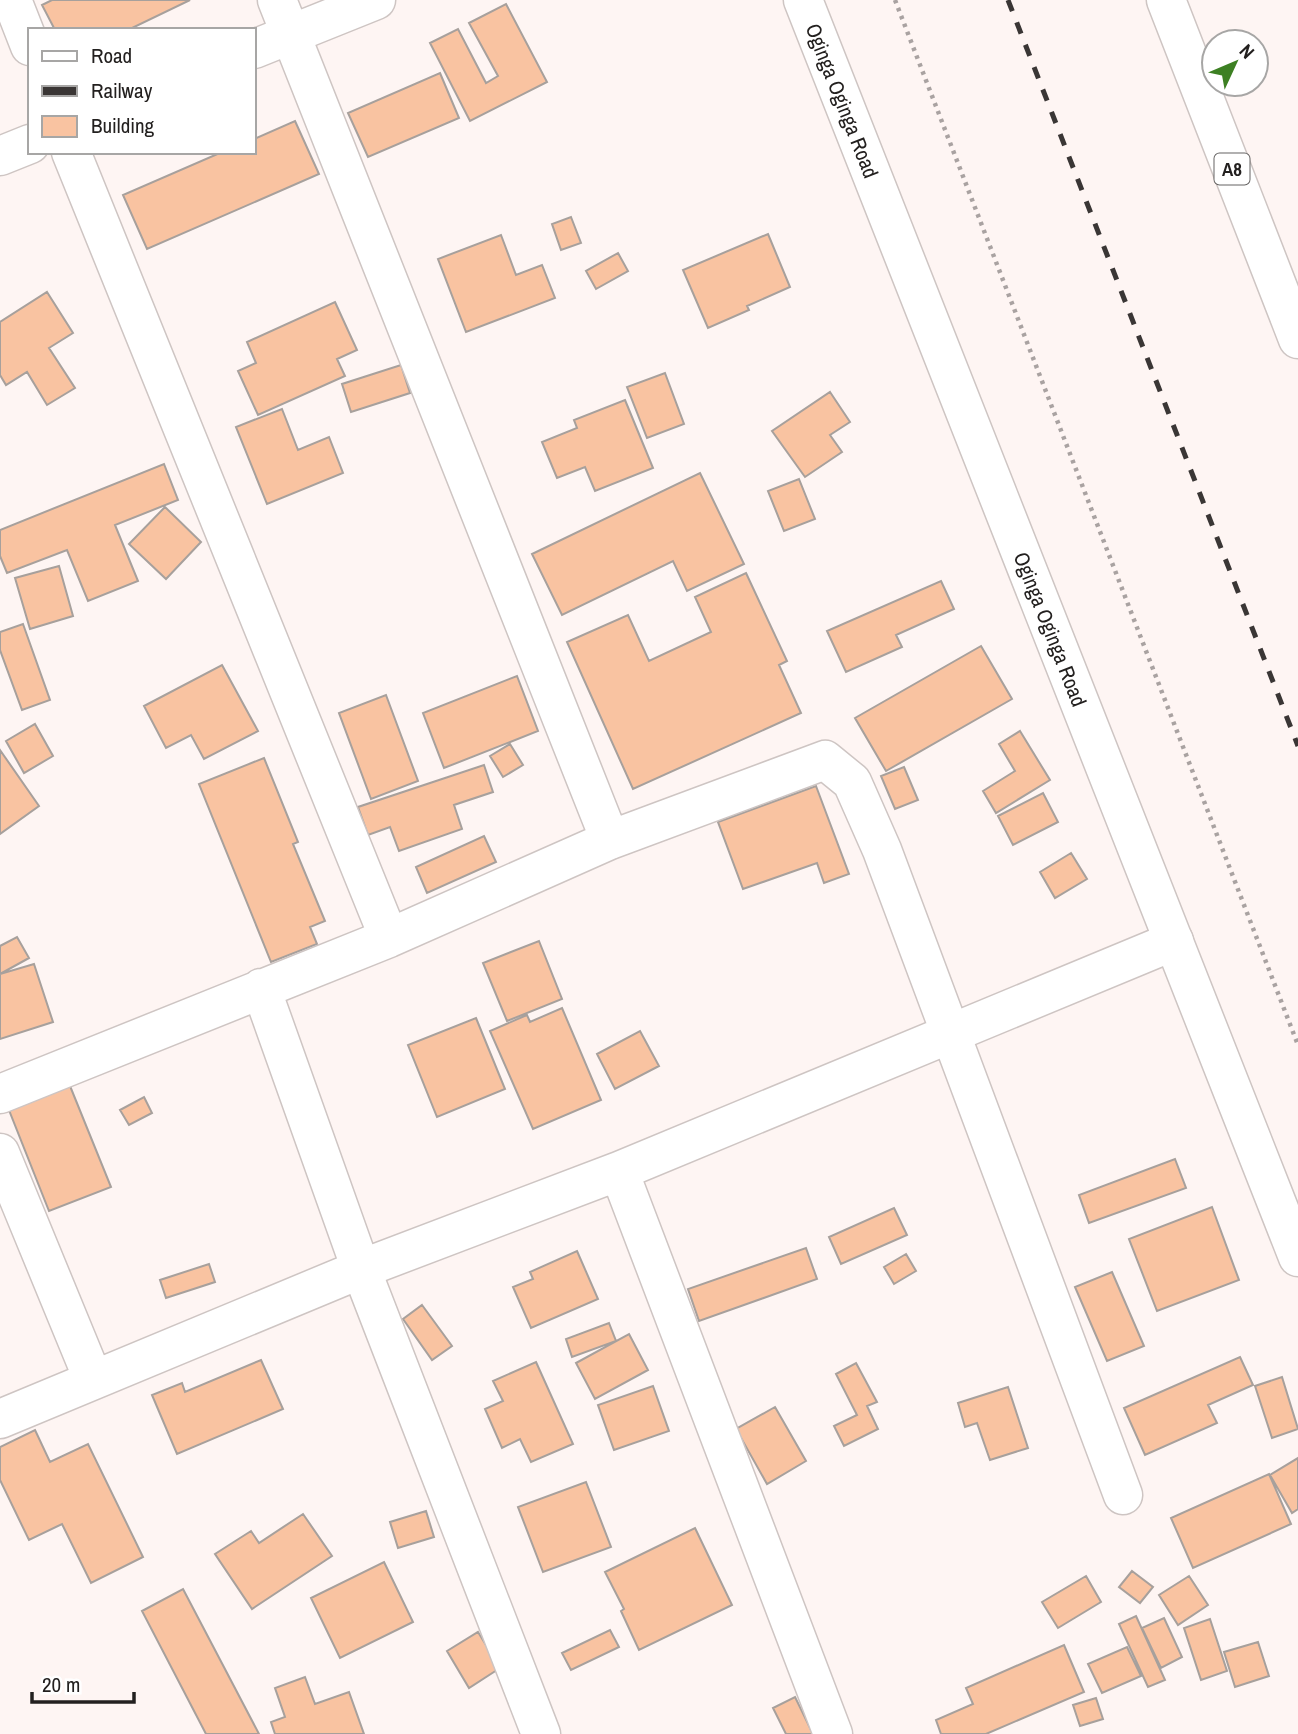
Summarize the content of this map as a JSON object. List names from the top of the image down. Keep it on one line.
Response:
{"streets":{"main road":["Oginga Oginga Road","A8"]},"legend":["Road","Railway","Building"],"scale_bar":"20 m","north":"top right"}
